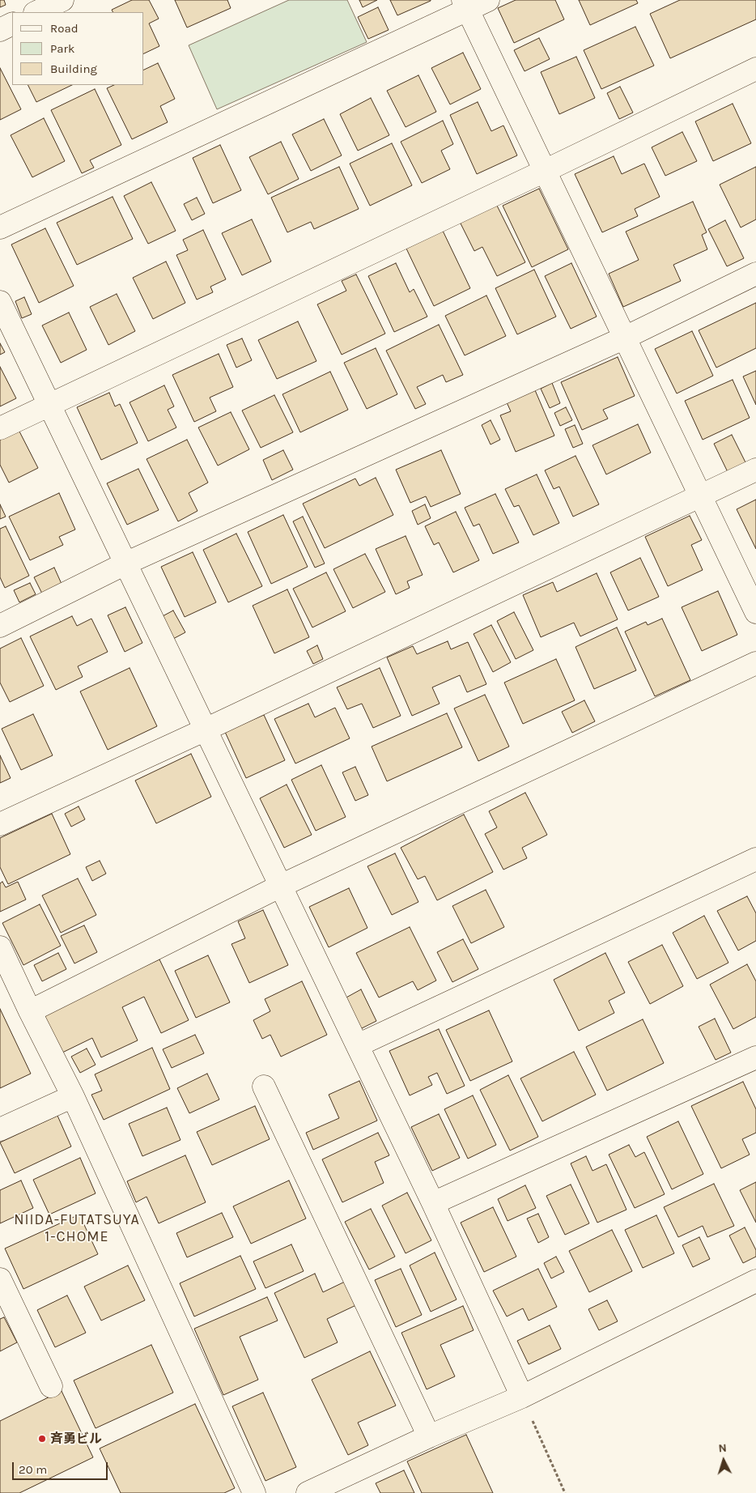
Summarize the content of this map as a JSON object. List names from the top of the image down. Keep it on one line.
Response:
{"districts":["NIIDA-FUTATSUYA 1-CHOME"],"places":["斉勇ビル"],"legend":["Road","Park","Building"],"scale_bar":"20 m","north":"top"}
